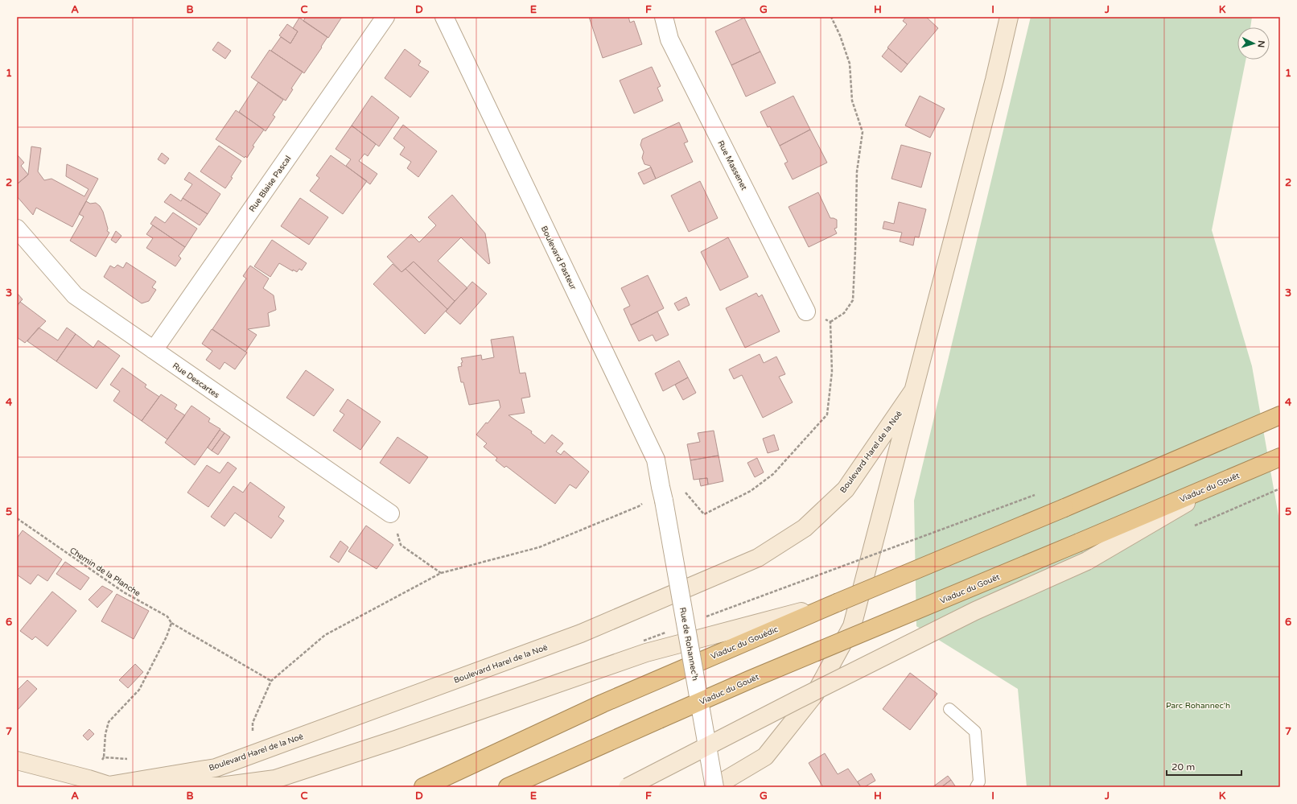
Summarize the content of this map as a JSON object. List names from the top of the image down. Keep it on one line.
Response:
{"streets":{"highway":["Viaduc du Gouët","Viaduc du Gouédic"],"main road":["Boulevard Harel de la Noë"],"street":["Rue Massenet","Rue Blaise Pascal","Boulevard Pasteur","Rue Descartes","Rue de Rohannec'h"],"path":["Chemin de la Planche"]},"crossings":[["Rue Blaise Pascal","Rue Descartes"],["Boulevard Pasteur","Rue de Rohannec'h"]],"parks":["Parc Rohannec'h"],"scale_bar":"20 m","north":"right","grid":{"columns":["A","B","C","D","E","F","G","H","I","J","K"],"rows":["1","2","3","4","5","6","7"]}}
